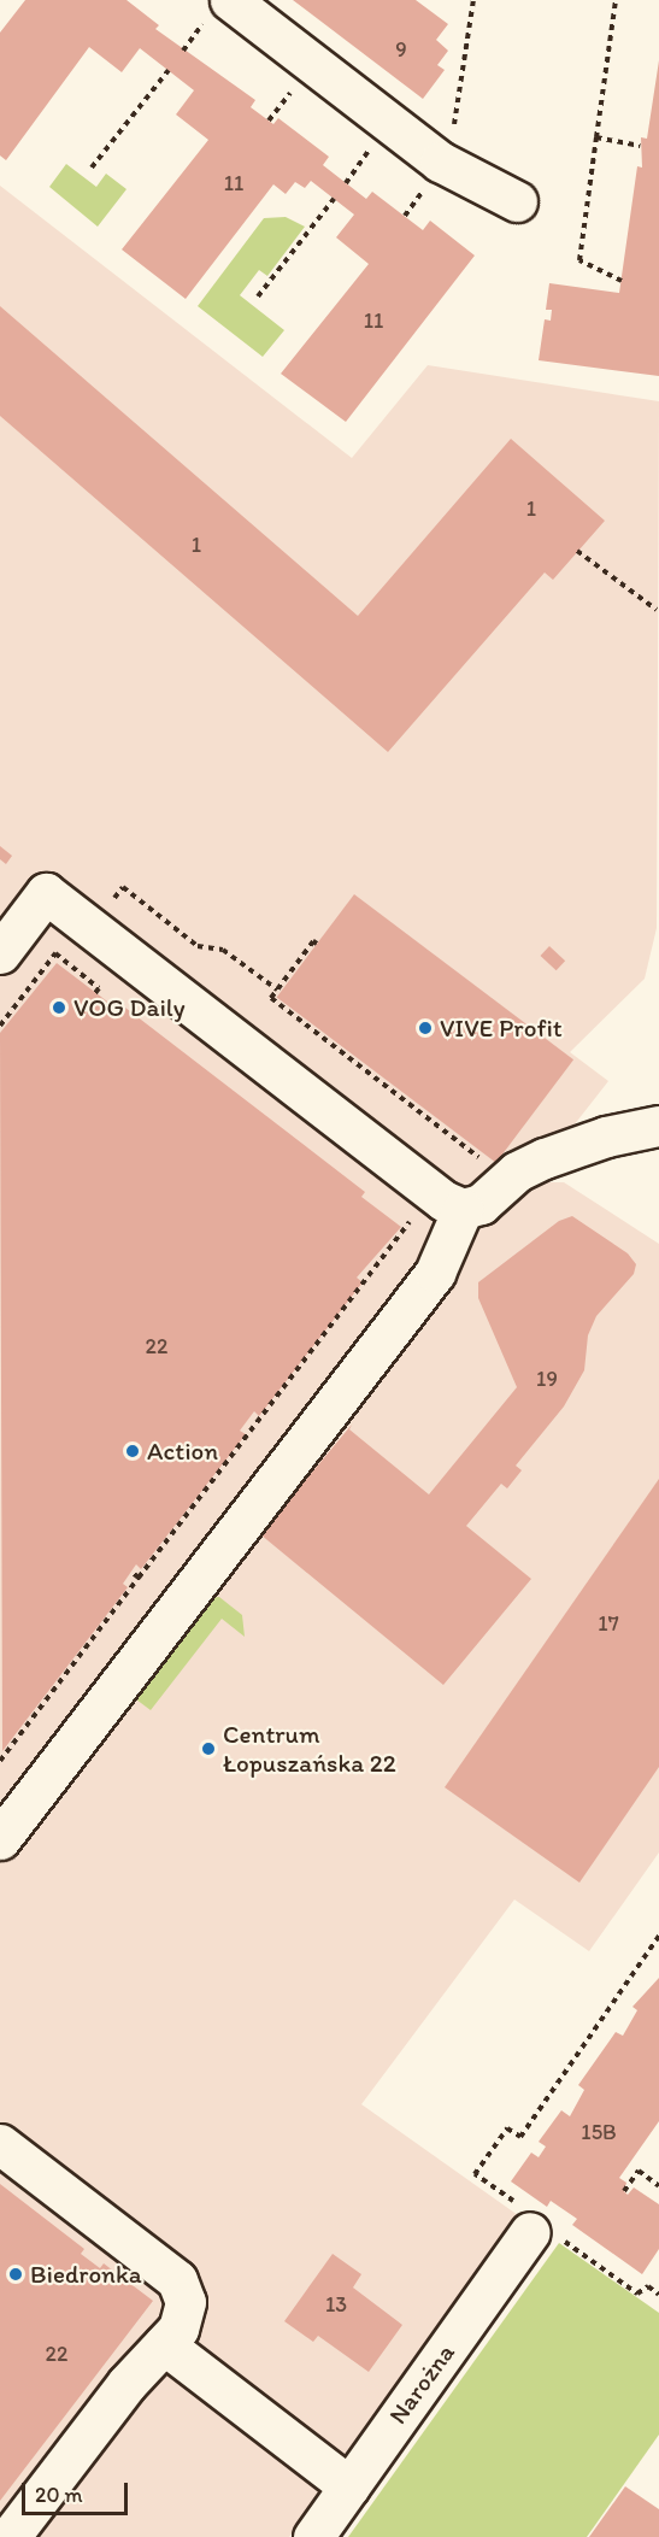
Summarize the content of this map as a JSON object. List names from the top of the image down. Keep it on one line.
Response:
{"streets":{"street":["Narożna"]},"places":["VOG Daily","VIVE Profit","Action","Centrum Łopuszańska 22","Biedronka"],"house_numbers":["9","11","11","1","1","22","19","17","15B","13","22"],"scale_bar":"20 m"}
